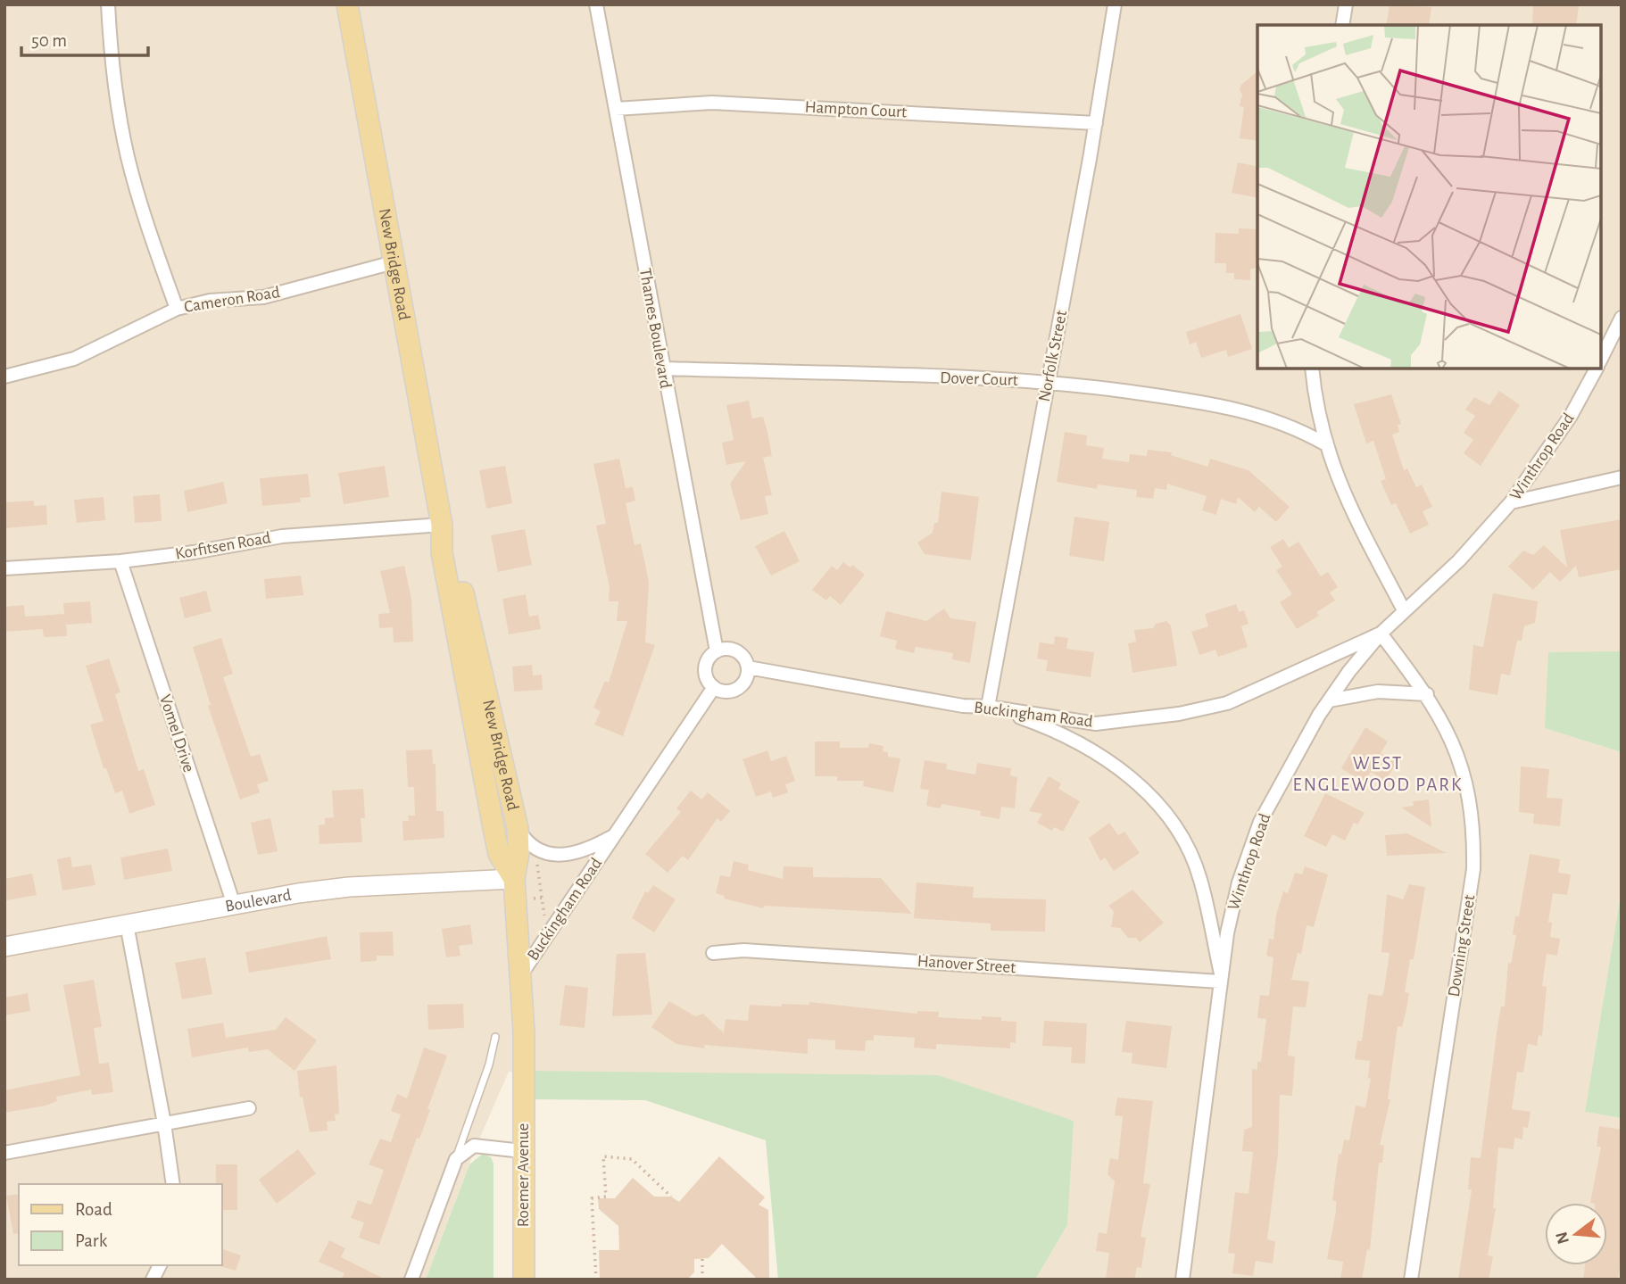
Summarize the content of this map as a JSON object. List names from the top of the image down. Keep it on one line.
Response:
{"streets":{"main road":["New Bridge Road","Roemer Avenue"],"street":["Hampton Court","Cameron Road","Thames Boulevard","Norfolk Street","Dover Court","Winthrop Road","Korfitsen Road","Buckingham Road","Vomel Drive","Boulevard","Downing Street","Hanover Street"]},"crossings":[["Hampton Court","Thames Boulevard"],["Hampton Court","Norfolk Street"],["New Bridge Road","Cameron Road"],["New Bridge Road","Korfitsen Road"],["New Bridge Road","Buckingham Road"],["New Bridge Road","Boulevard"],["New Bridge Road","Roemer Avenue"],["Thames Boulevard","Dover Court"],["Thames Boulevard","Buckingham Road"],["Norfolk Street","Dover Court"],["Norfolk Street","Buckingham Road"],["Winthrop Road","Buckingham Road"],["Winthrop Road","Downing Street"],["Winthrop Road","Hanover Street"],["Korfitsen Road","Vomel Drive"],["Buckingham Road","Downing Street"],["Buckingham Road","Roemer Avenue"],["Vomel Drive","Boulevard"]],"districts":["WEST ENGLEWOOD PARK"],"legend":["Road","Park"],"scale_bar":"50 m","north":"left"}
